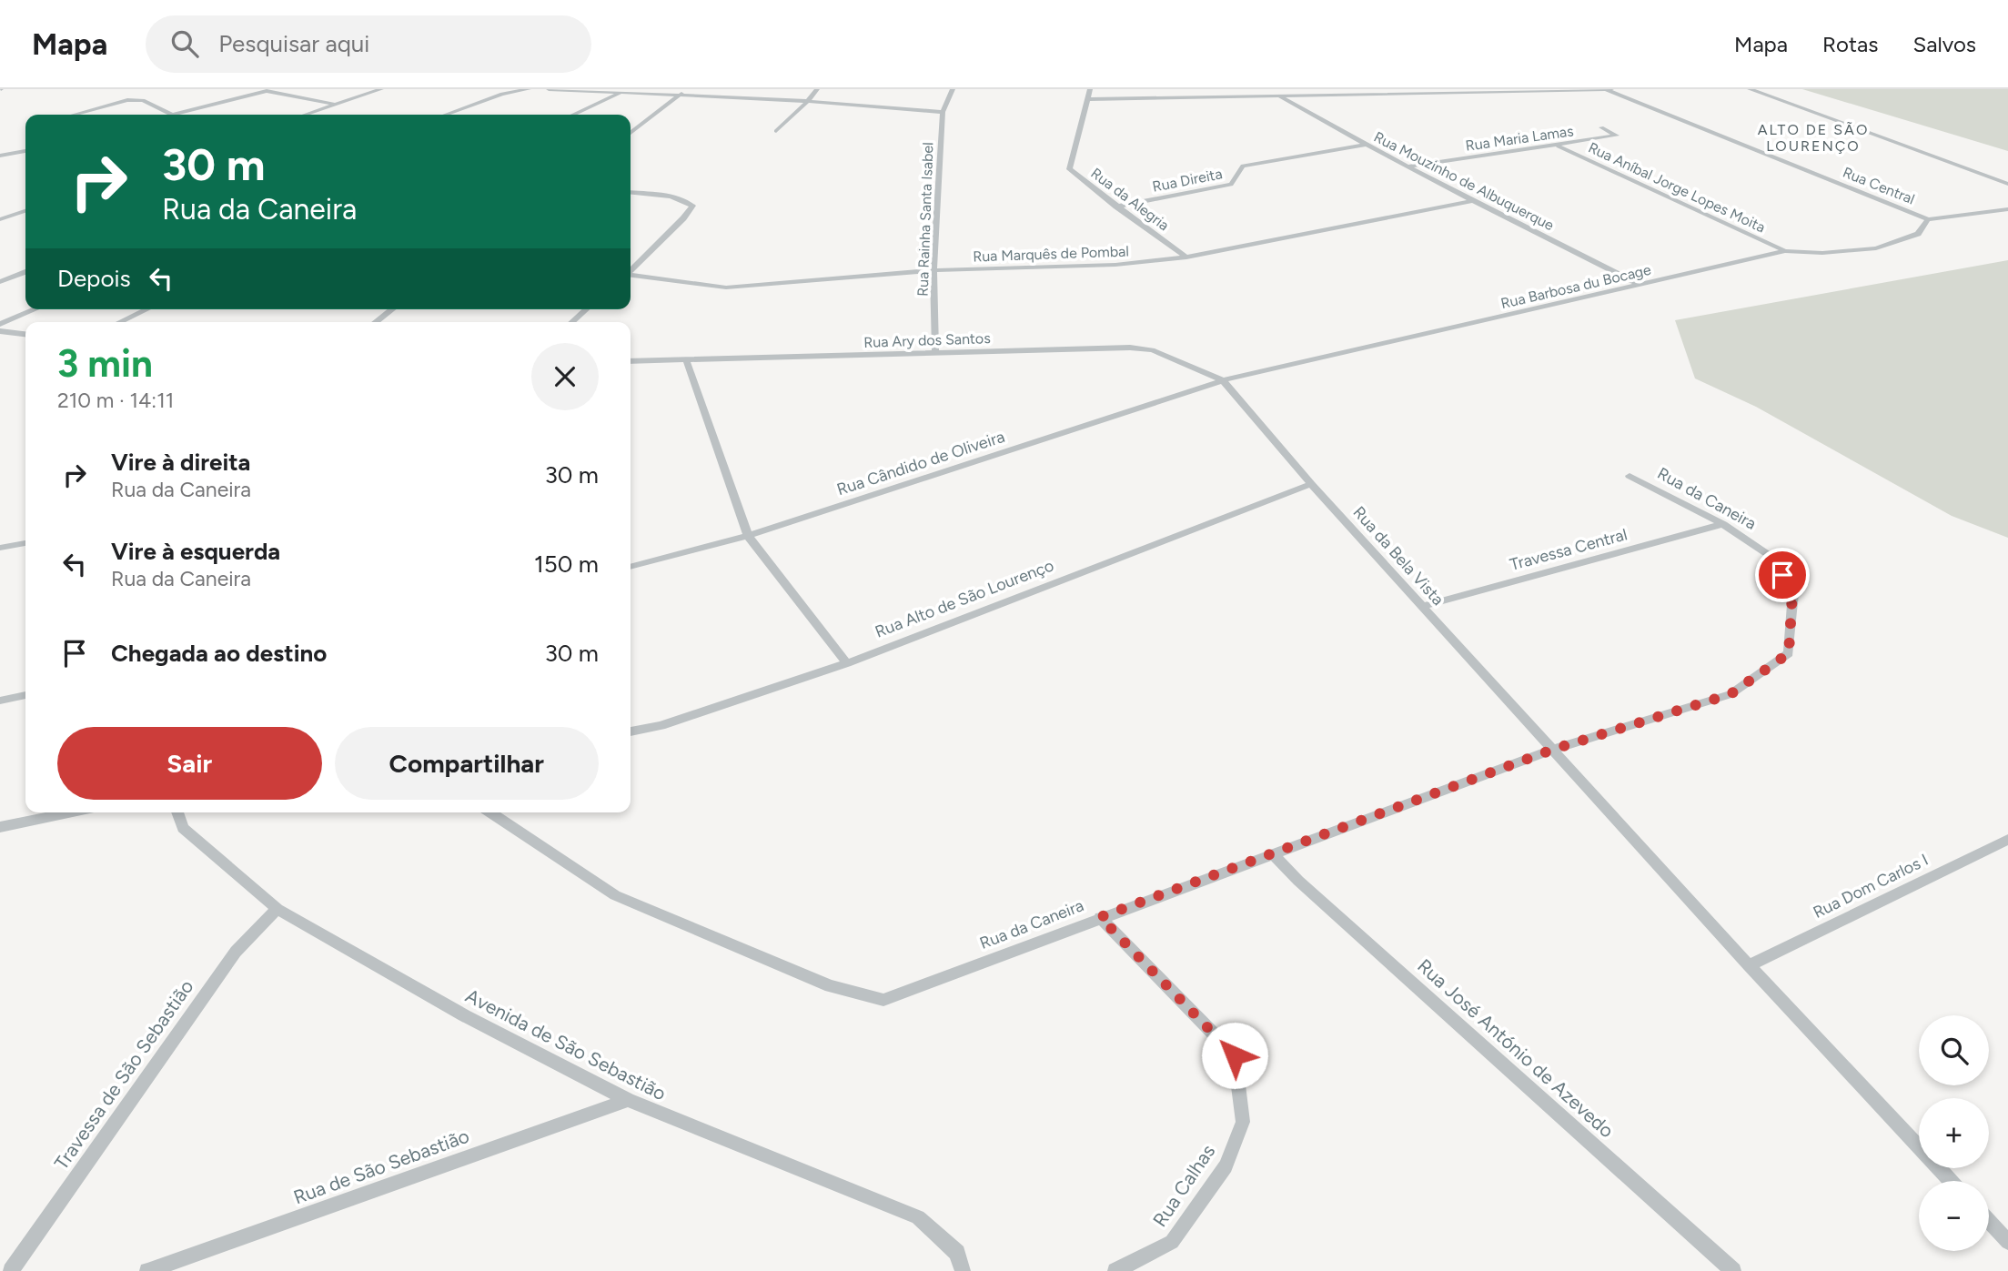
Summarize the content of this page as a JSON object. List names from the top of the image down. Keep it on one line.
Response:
{"streets":{"street":["Rua Maria Lamas","Rua Direita","Rua Mouzinho de Albuquerque","Rua Central","Rua Aníbal Jorge Lopes Moita","Rua da Alegria","Rua Rainha Santa Isabel","Rua Marquês de Pombal","Rua Barbosa du Bocage","Rua Ary dos Santos","Rua Cândido de Oliveira","Rua da Caneira","Travessa Central","Rua da Bela Vista","Rua Alto de São Lourenço","Rua Dom Carlos I","Avenida de São Sebastião","Rua José António de Azevedo","Travessa de São Sebastião","Rua de São Sebastião","Rua Calhas"]},"crossings":[["Rua Maria Lamas","Rua Mouzinho de Albuquerque"],["Rua Maria Lamas","Rua Aníbal Jorge Lopes Moita"],["Rua Direita","Rua Mouzinho de Albuquerque"],["Rua Direita","Rua da Alegria"],["Rua Mouzinho de Albuquerque","Rua Marquês de Pombal"],["Rua Mouzinho de Albuquerque","Rua Barbosa du Bocage"],["Rua Central","Rua Barbosa du Bocage"],["Rua Aníbal Jorge Lopes Moita","Rua Barbosa du Bocage"],["Rua da Alegria","Rua Marquês de Pombal"],["Rua Rainha Santa Isabel","Rua Marquês de Pombal"],["Rua Rainha Santa Isabel","Rua Ary dos Santos"],["Rua Barbosa du Bocage","Rua Ary dos Santos"],["Rua Barbosa du Bocage","Rua Cândido de Oliveira"],["Rua Barbosa du Bocage","Rua da Bela Vista"],["Rua Ary dos Santos","Rua Cândido de Oliveira"],["Rua Ary dos Santos","Rua da Bela Vista"],["Rua Cândido de Oliveira","Rua da Bela Vista"],["Rua da Caneira","Travessa Central"],["Rua da Caneira","Rua da Bela Vista"],["Rua da Caneira","Rua José António de Azevedo"],["Rua da Caneira","Rua Calhas"],["Travessa Central","Rua da Bela Vista"],["Rua da Bela Vista","Rua Alto de São Lourenço"],["Avenida de São Sebastião","Travessa de São Sebastião"],["Avenida de São Sebastião","Rua de São Sebastião"]],"districts":["ALTO DE SÃO LOURENÇO"],"page":{"header":"Mapa","search":"Pesquisar aqui","nav":["Mapa","Rotas","Salvos"],"turn":["30 m","Rua da Caneira"],"then":"Depois","heading":["3 min","210 m · 14:11"],"list":[{"name":"Vire à direita","note":"Rua da Caneira","value":"30 m"},{"name":"Vire à esquerda","note":"Rua da Caneira","value":"150 m"},{"name":"Chegada ao destino","value":"30 m"}],"buttons":["Sair","Compartilhar"],"map_buttons":["+","−"]}}
